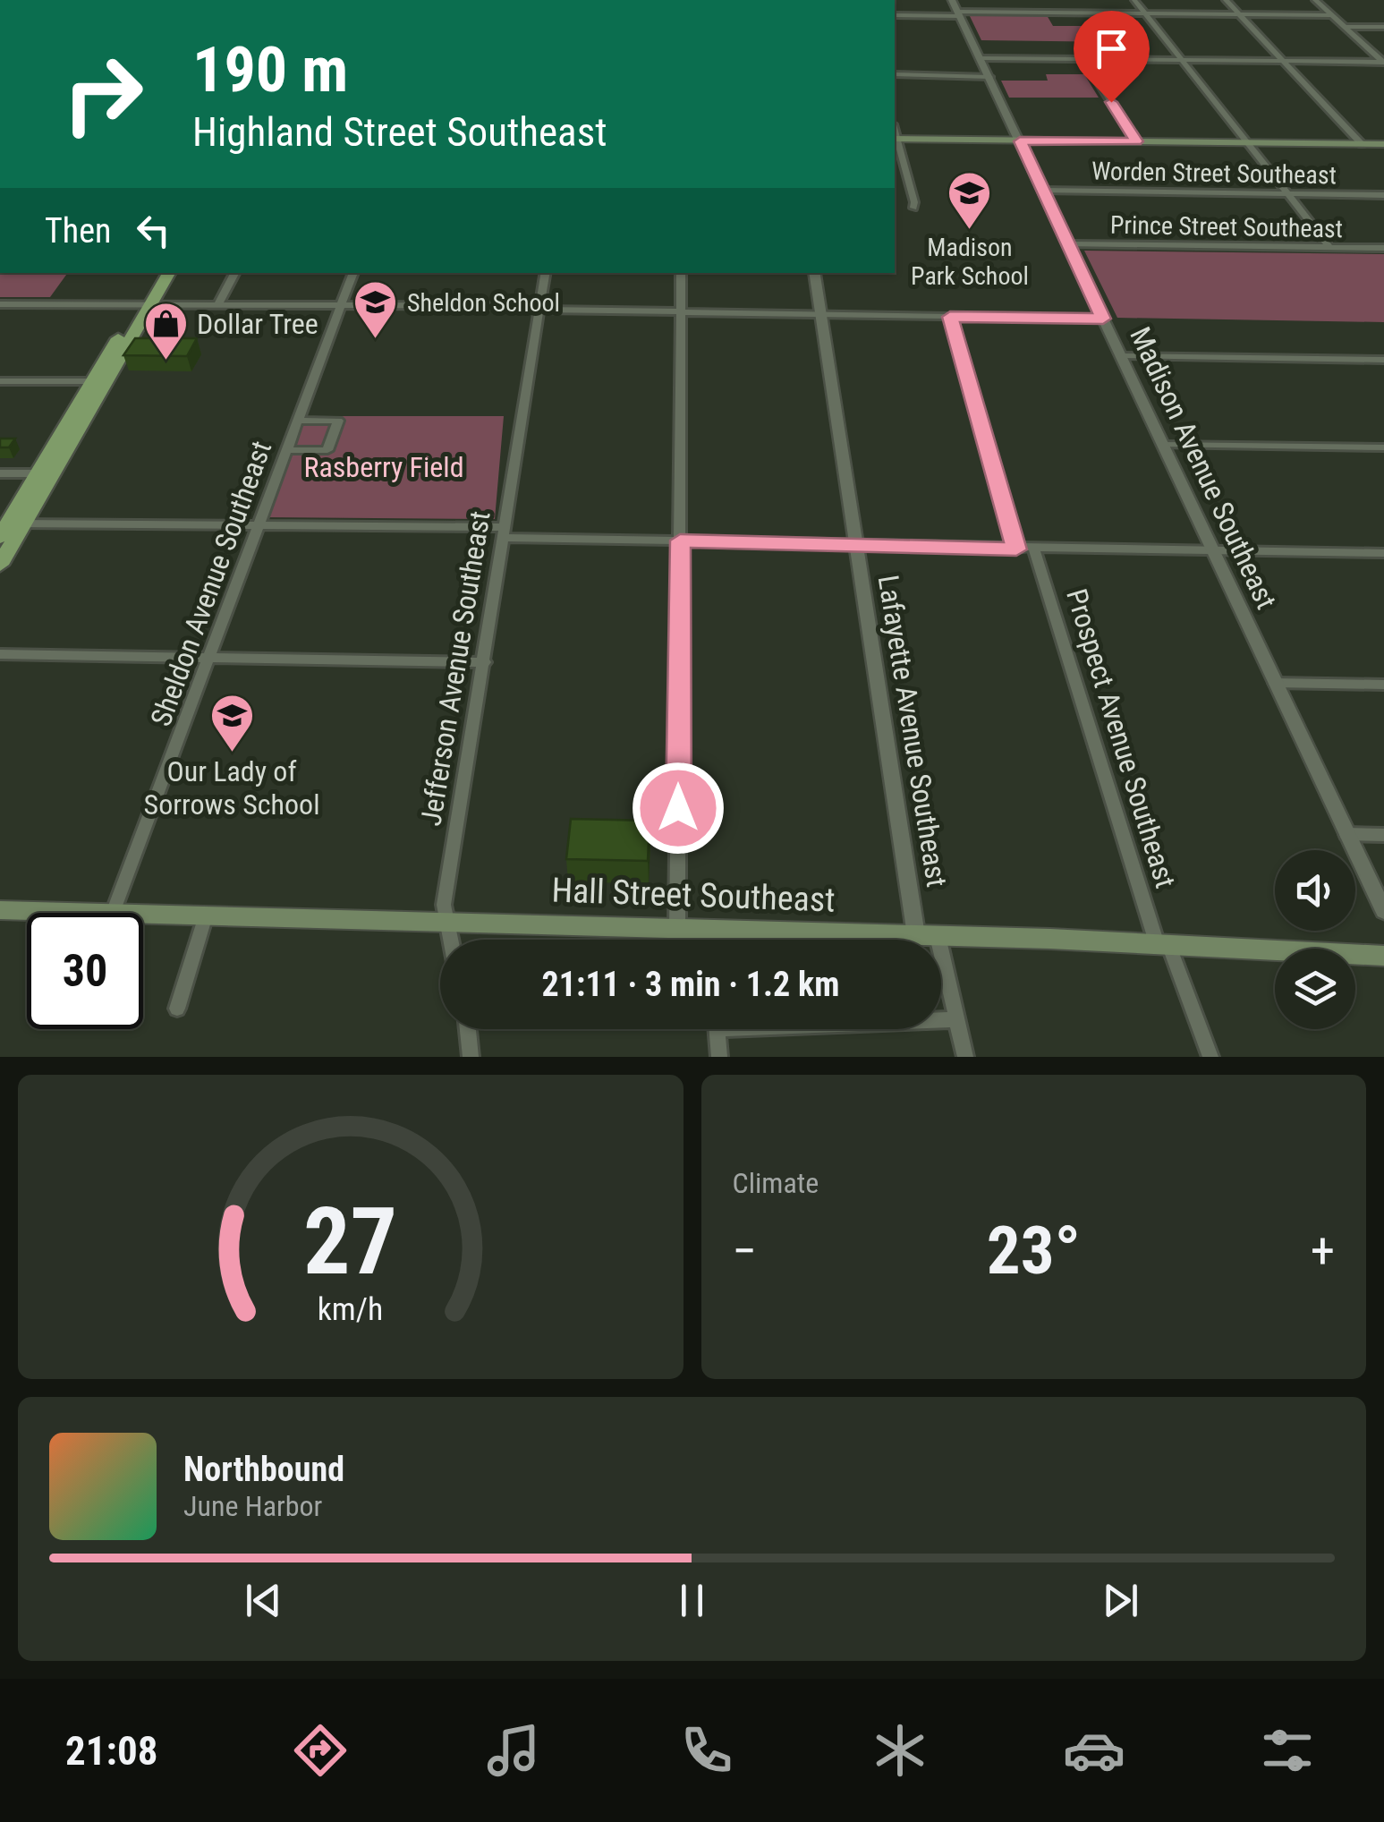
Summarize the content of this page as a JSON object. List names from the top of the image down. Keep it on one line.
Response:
{"streets":{"main road":["Hall Street Southeast"],"street":["Worden Street Southeast","Prince Street Southeast","Madison Avenue Southeast","Sheldon Avenue Southeast","Jefferson Avenue Southeast","Lafayette Avenue Southeast","Prospect Avenue Southeast"]},"crossings":[["Worden Street Southeast","Madison Avenue Southeast"],["Prince Street Southeast","Madison Avenue Southeast"],["Jefferson Avenue Southeast","Hall Street Southeast"],["Lafayette Avenue Southeast","Hall Street Southeast"],["Prospect Avenue Southeast","Hall Street Southeast"]],"parks":["Rasberry Field"],"places":{"school or university":["Madison Park School","Sheldon School","Our Lady of Sorrows School"],"shop":["Dollar Tree"]},"page":{"turn":["190 m","Highland Street Southeast"],"then":"Then","limit":"30","trip":"21:11 · 3 min · 1.2 km","tile":"Climate","heat":["−","23°","+"],"song":["Northbound","June Harbor"],"tabs":"21:08","gauge":["27","km/h"]}}
